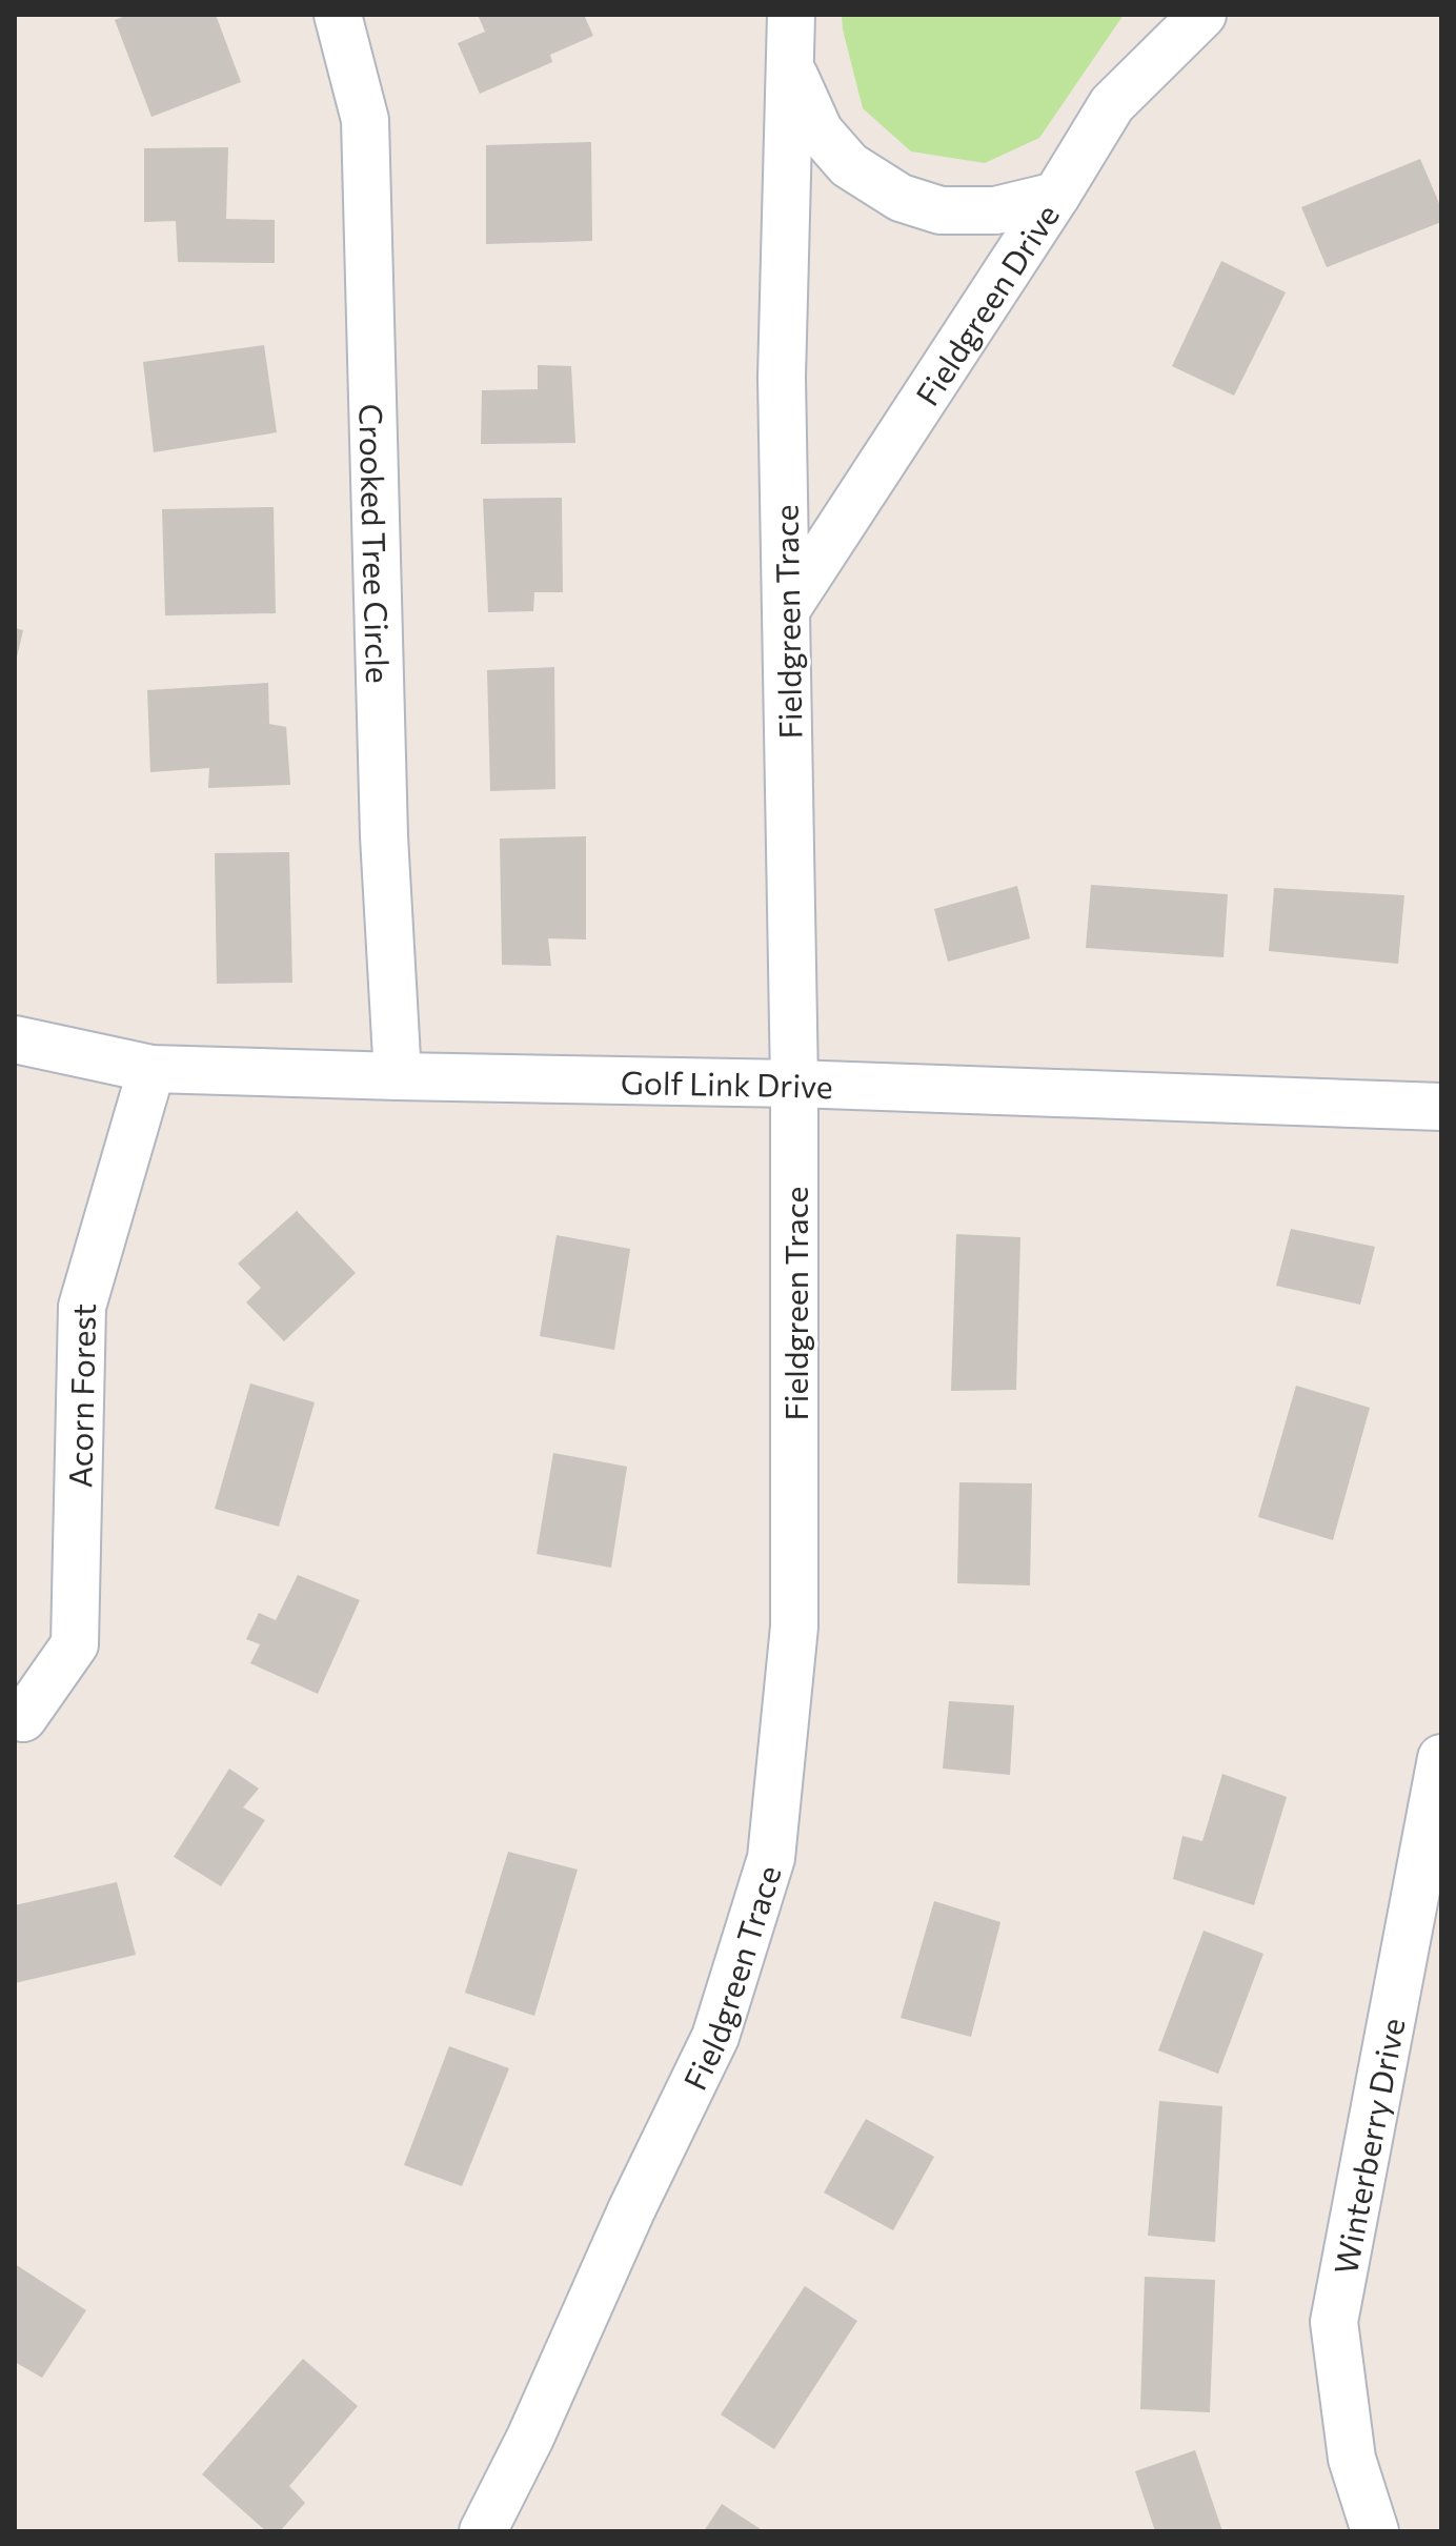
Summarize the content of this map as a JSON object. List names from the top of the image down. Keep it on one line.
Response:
{"streets":{"street":["Fieldgreen Drive","Crooked Tree Circle","Fieldgreen Trace","Golf Link Drive","Acorn Forest","Winterberry Drive"]},"crossings":[["Fieldgreen Drive","Fieldgreen Trace"],["Crooked Tree Circle","Golf Link Drive"],["Fieldgreen Trace","Golf Link Drive"],["Golf Link Drive","Acorn Forest"]]}
